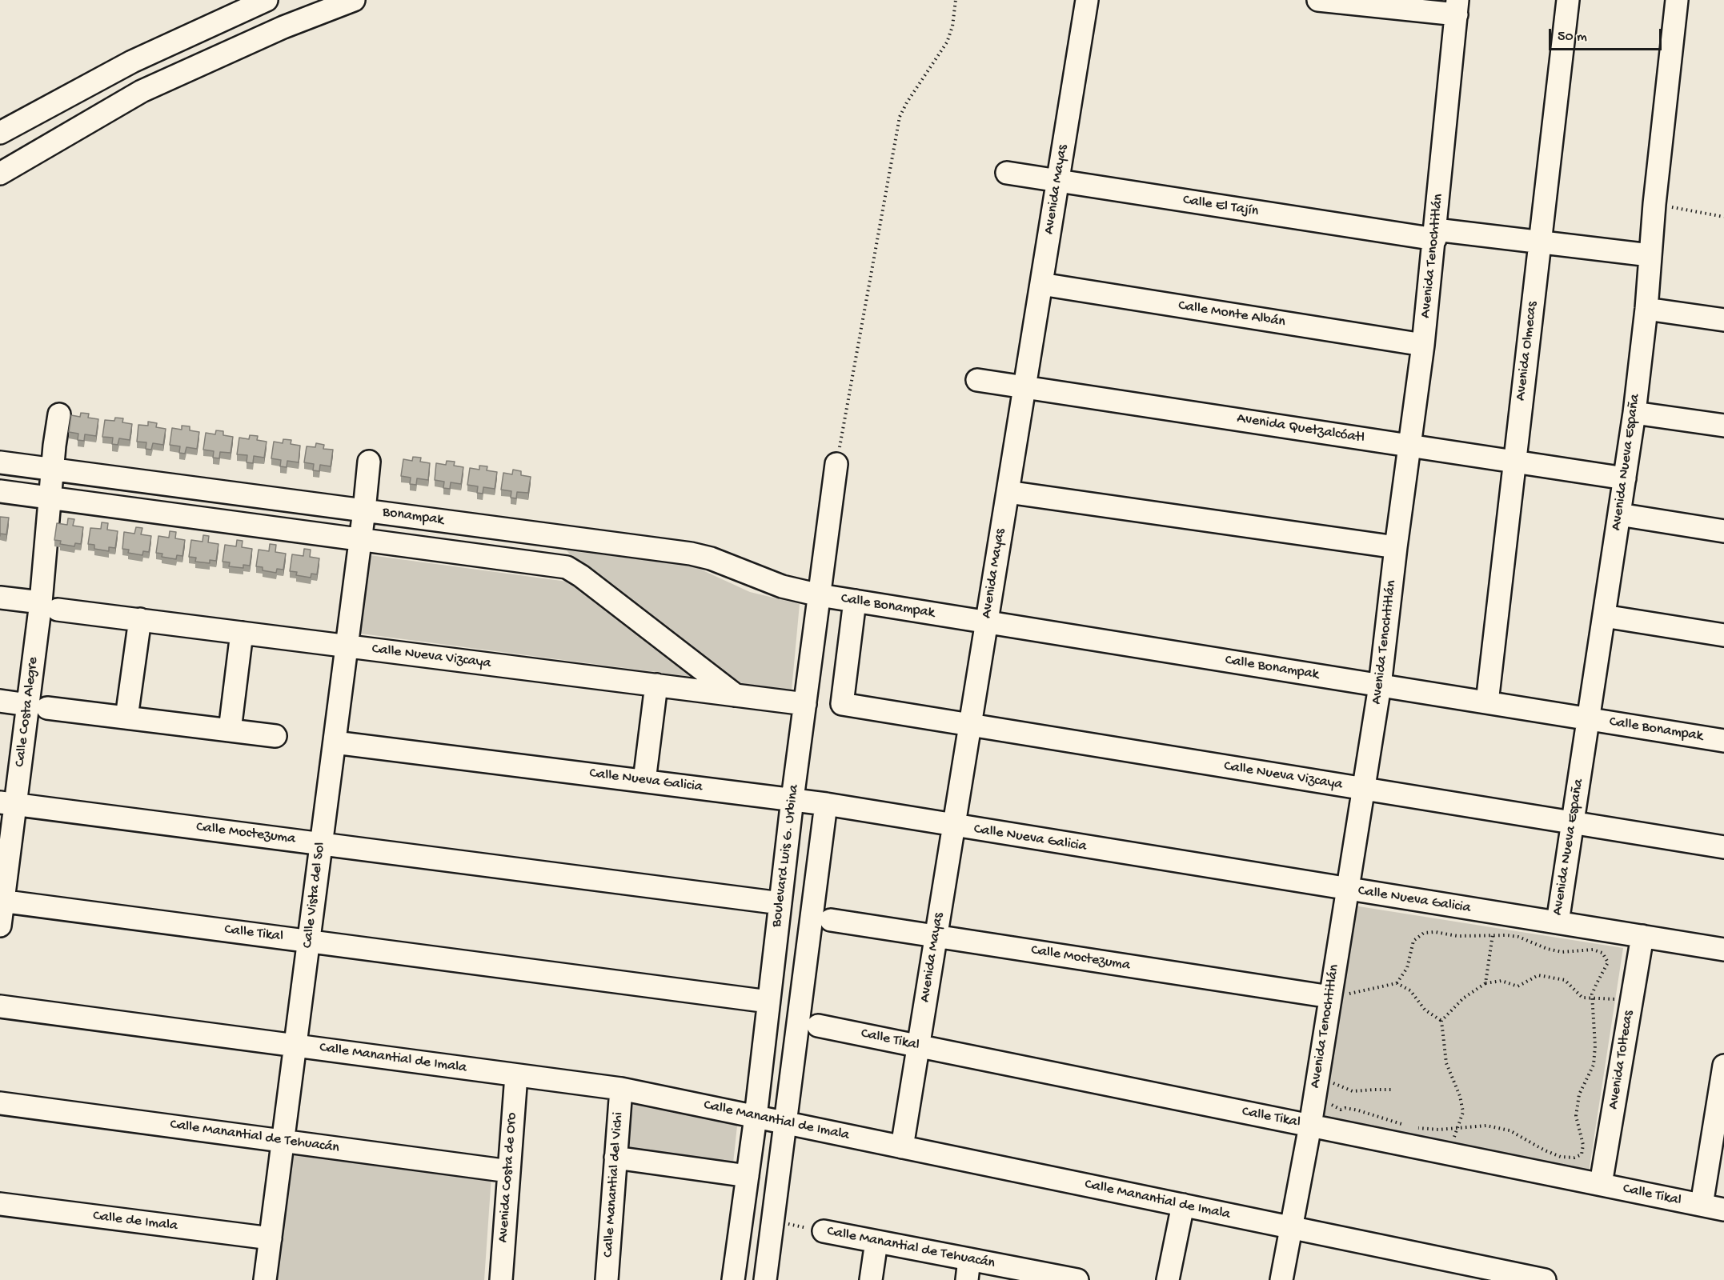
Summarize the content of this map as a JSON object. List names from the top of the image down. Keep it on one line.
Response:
{"streets":{"street":["Avenida Mayas","Calle El Tajín","Avenida Tenochtitlán","Calle Monte Albán","Avenida Olmecas","Avenida Quetzalcóatl","Avenida Nueva España","Bonampak","Calle Bonampak","Calle Nueva Vizcaya","Calle Costa Alegre","Calle Nueva Galicia","Calle Moctezuma","Boulevard Luis G. Urbina","Calle Vista del Sol","Calle Tikal","Calle Manantial de Imala","Avenida Toltecas","Calle Manantial de Tehuacán","Avenida Costa de Oro","Calle Manantial del Vichi","Calle de Imala"]},"crossings":[["Avenida Mayas","Calle El Tajín"],["Avenida Mayas","Calle Monte Albán"],["Avenida Mayas","Avenida Quetzalcóatl"],["Avenida Mayas","Calle Bonampak"],["Avenida Mayas","Calle Nueva Vizcaya"],["Avenida Mayas","Calle Nueva Galicia"],["Avenida Mayas","Calle Moctezuma"],["Avenida Mayas","Calle Tikal"],["Avenida Mayas","Calle Manantial de Imala"],["Calle El Tajín","Avenida Tenochtitlán"],["Calle El Tajín","Avenida Olmecas"],["Calle El Tajín","Avenida Nueva España"],["Avenida Tenochtitlán","Calle Monte Albán"],["Avenida Tenochtitlán","Avenida Quetzalcóatl"],["Avenida Tenochtitlán","Calle Bonampak"],["Avenida Tenochtitlán","Calle Nueva Vizcaya"],["Avenida Tenochtitlán","Calle Nueva Galicia"],["Avenida Tenochtitlán","Calle Moctezuma"],["Avenida Tenochtitlán","Calle Tikal"],["Avenida Tenochtitlán","Calle Manantial de Imala"],["Avenida Olmecas","Avenida Quetzalcóatl"],["Avenida Olmecas","Calle Bonampak"],["Avenida Quetzalcóatl","Avenida Nueva España"],["Avenida Nueva España","Calle Bonampak"],["Avenida Nueva España","Calle Nueva Vizcaya"],["Avenida Nueva España","Calle Nueva Galicia"],["Bonampak","Calle Bonampak"],["Bonampak","Calle Nueva Vizcaya"],["Bonampak","Calle Costa Alegre"],["Bonampak","Boulevard Luis G. Urbina"],["Bonampak","Calle Vista del Sol"],["Calle Bonampak","Calle Nueva Vizcaya"],["Calle Bonampak","Boulevard Luis G. Urbina"],["Calle Nueva Vizcaya","Calle Costa Alegre"],["Calle Nueva Vizcaya","Boulevard Luis G. Urbina"],["Calle Nueva Vizcaya","Calle Vista del Sol"],["Calle Costa Alegre","Calle Moctezuma"],["Calle Costa Alegre","Calle Tikal"],["Calle Nueva Galicia","Boulevard Luis G. Urbina"],["Calle Nueva Galicia","Calle Vista del Sol"],["Calle Nueva Galicia","Avenida Toltecas"],["Calle Moctezuma","Boulevard Luis G. Urbina"],["Calle Moctezuma","Calle Vista del Sol"],["Boulevard Luis G. Urbina","Calle Tikal"],["Boulevard Luis G. Urbina","Calle Manantial de Imala"],["Calle Vista del Sol","Calle Tikal"],["Calle Vista del Sol","Calle Manantial de Imala"],["Calle Vista del Sol","Calle Manantial de Tehuacán"],["Calle Vista del Sol","Calle de Imala"],["Calle Tikal","Avenida Toltecas"],["Calle Manantial de Imala","Avenida Costa de Oro"],["Calle Manantial de Imala","Calle Manantial del Vichi"],["Calle Manantial de Tehuacán","Avenida Costa de Oro"]],"scale_bar":"50 m"}
